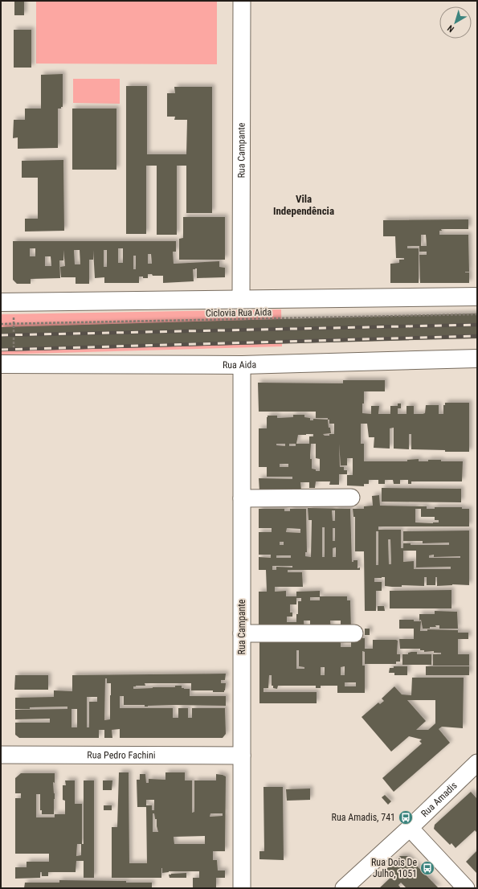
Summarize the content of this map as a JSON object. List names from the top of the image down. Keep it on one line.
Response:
{"streets":{"street":["Rua Campante","Rua Aida","Rua Pedro Fachini","Rua Amadis"],"path":["Ciclovia Rua Aida"]},"crossings":[["Rua Campante","Rua Aida"],["Rua Campante","Rua Pedro Fachini"]],"districts":["Vila Independência"],"places":{"bus stop":["Rua Amadis, 741","Rua Dois De Julho, 1051"]},"north":"bottom left"}
